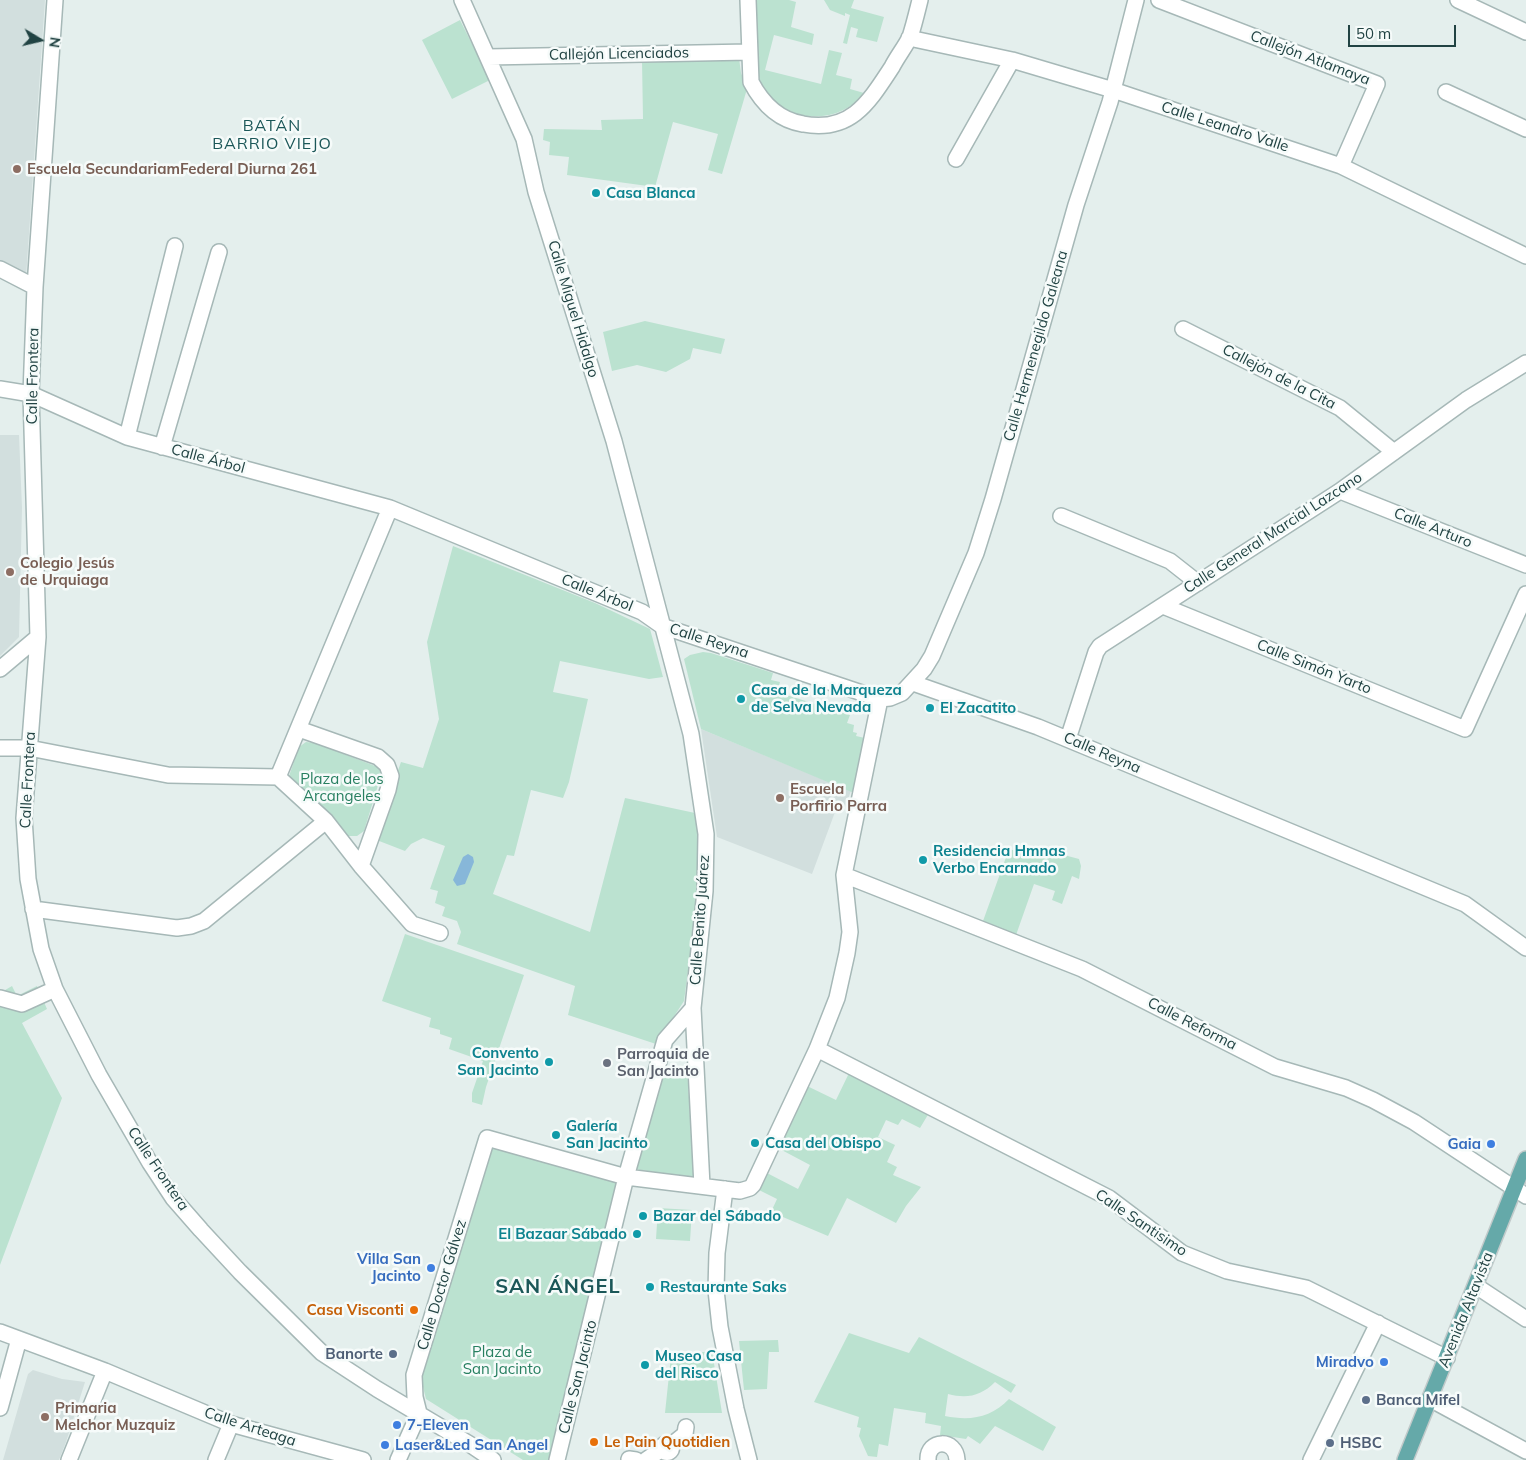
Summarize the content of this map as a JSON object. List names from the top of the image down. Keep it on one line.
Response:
{"streets":{"main road":["Avenida Altavista"],"street":["Callejón Licenciados","Callejón Atlamaya","Calle Leandro Valle","Calle Miguel Hidalgo","Calle Hermenegildo Galeana","Calle Frontera","Callejón de la Cita","Calle Árbol","Calle Arturo","Calle General Marcial Lazcano","Calle Reyna","Calle Simón Yarto","Calle Benito Juárez","Calle Reforma","Calle Santisimo","Calle Doctor Gálvez","Calle San Jacinto","Calle Arteaga"]},"crossings":[["Callejón Licenciados","Calle Miguel Hidalgo"],["Callejón Atlamaya","Calle Leandro Valle"],["Calle Leandro Valle","Calle Hermenegildo Galeana"],["Calle Miguel Hidalgo","Calle Árbol"],["Calle Miguel Hidalgo","Calle Reyna"],["Calle Miguel Hidalgo","Calle Benito Juárez"],["Calle Hermenegildo Galeana","Calle Reyna"],["Calle Frontera","Calle Árbol"],["Calle Frontera","Calle Doctor Gálvez"],["Callejón de la Cita","Calle General Marcial Lazcano"],["Calle Árbol","Calle Reyna"],["Calle Árbol","Calle Benito Juárez"],["Calle Arturo","Calle General Marcial Lazcano"],["Calle General Marcial Lazcano","Calle Reyna"],["Calle General Marcial Lazcano","Calle Simón Yarto"],["Calle Reyna","Calle Benito Juárez"],["Calle Reforma","Avenida Altavista"],["Calle Santisimo","Avenida Altavista"],["Calle Doctor Gálvez","Calle San Jacinto"]],"districts":["BATÁN BARRIO VIEJO","SAN ÁNGEL"],"parks":["Plaza de los Arcangeles","Plaza de San Jacinto"],"places":["Escuela SecundariamFederal Diurna 261","Casa Blanca","Colegio Jesús de Urquiaga","Casa de la Marqueza de Selva Nevada","El Zacatito","Escuela Porfirio Parra","Residencia Hmnas Verbo Encarnado","Convento San Jacinto","Parroquia de San Jacinto","Galería San Jacinto","Casa del Obispo","Gaia","Bazar del Sábado","El Bazaar Sábado","Villa San Jacinto","Restaurante Saks","Casa Visconti","Banorte","Miradvo","Museo Casa del Risco","Banca Mifel","Primaria Melchor Muzquiz","7-Eleven","Le Pain Quotidien","HSBC","Laser&Led San Angel"],"scale_bar":"50 m","north":"right"}
